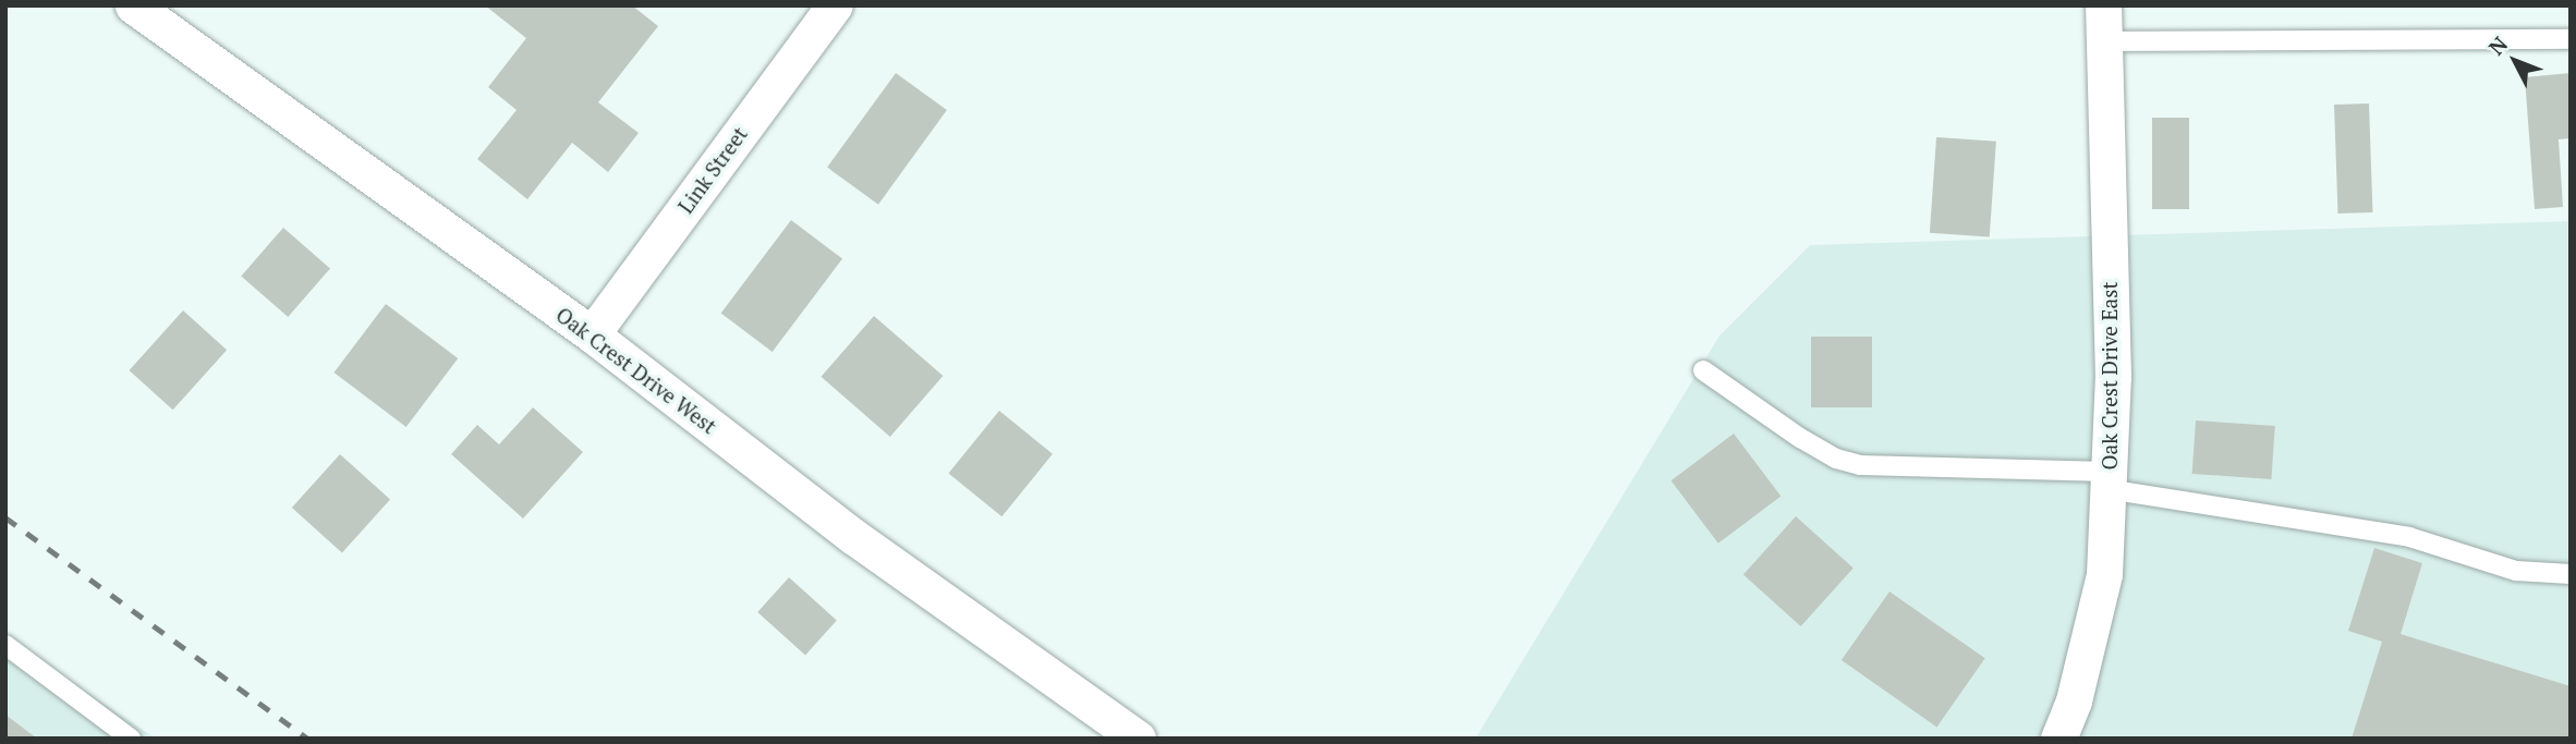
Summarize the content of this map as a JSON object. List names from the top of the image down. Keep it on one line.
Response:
{"streets":{"street":["Link Street","Oak Crest Drive West","Oak Crest Drive East"]},"crossings":[["Link Street","Oak Crest Drive West"]],"north":"top left"}
